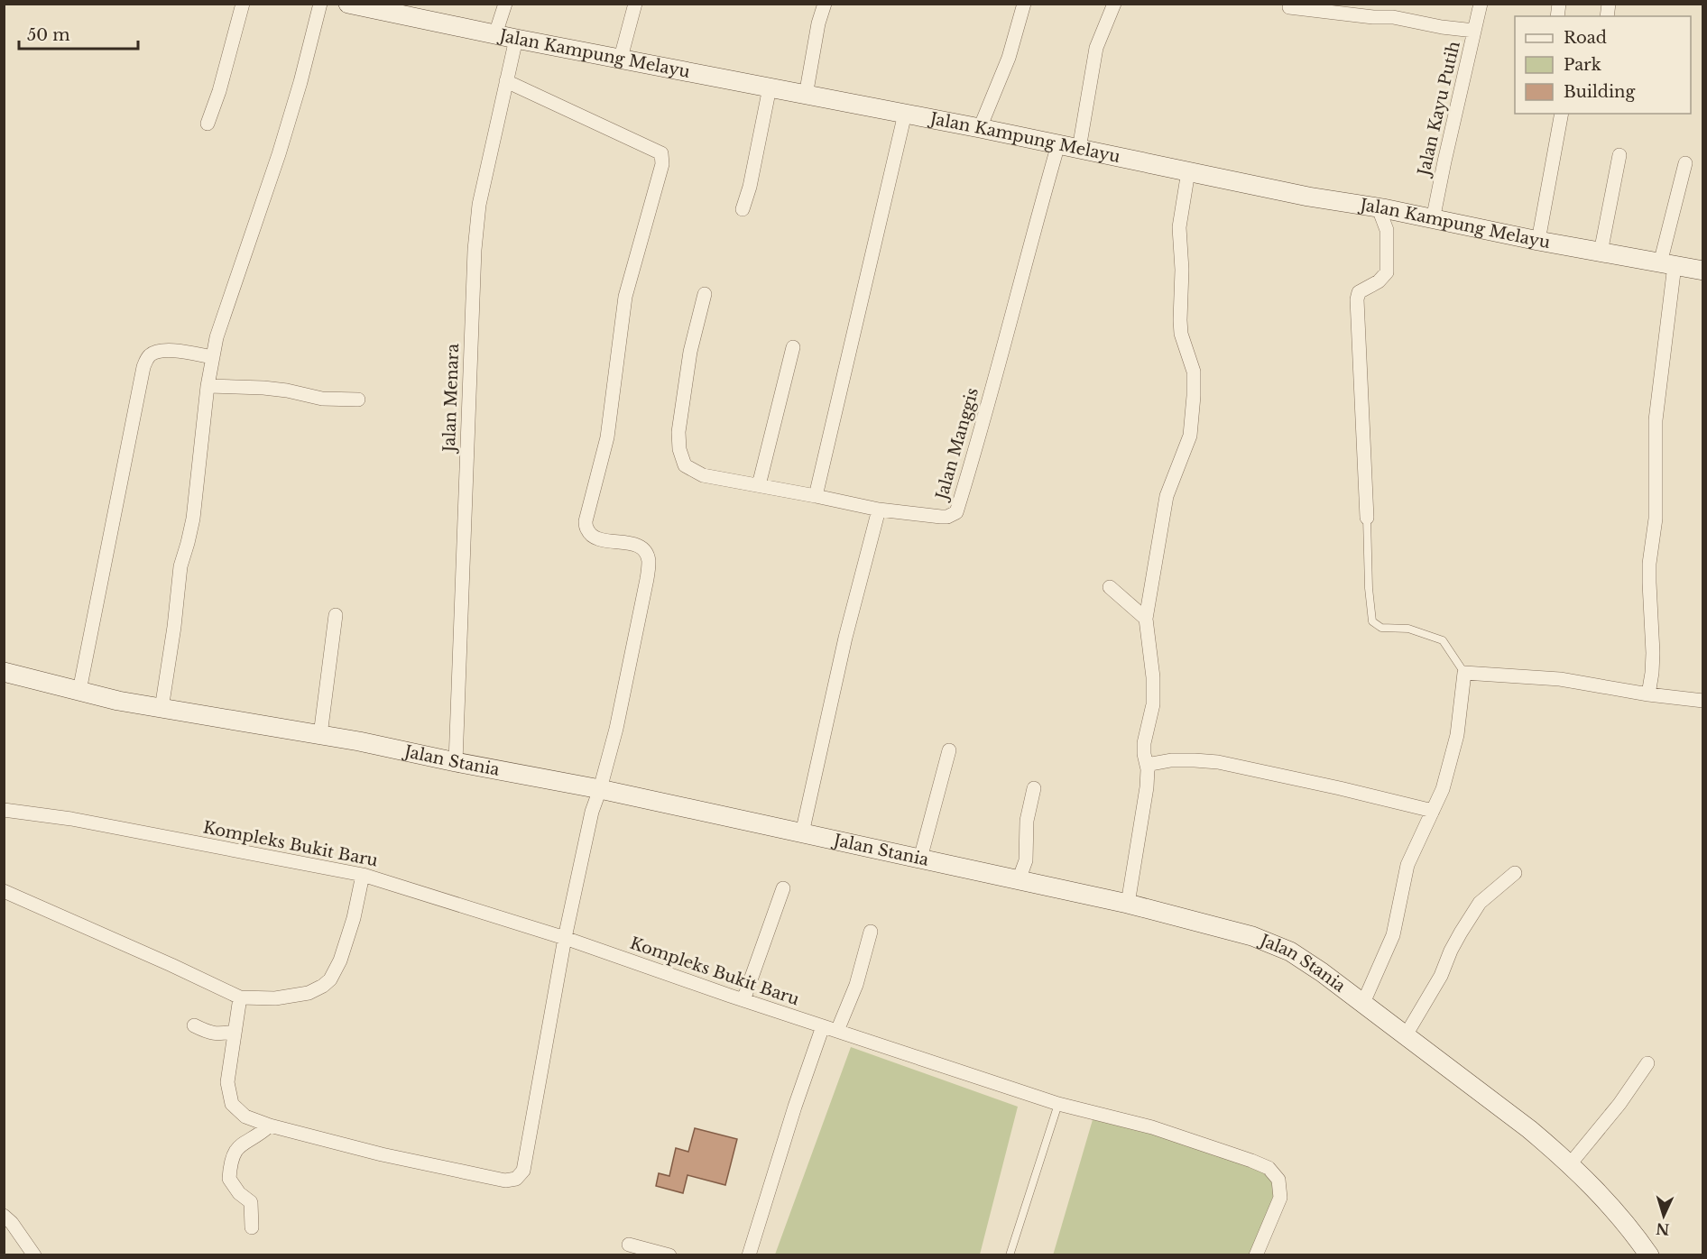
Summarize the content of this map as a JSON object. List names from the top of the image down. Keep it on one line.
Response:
{"streets":{"street":["Jalan Kampung Melayu","Jalan Kayu Putih","Jalan Menara","Jalan Manggis","Jalan Stania","Kompleks Bukit Baru"]},"crossings":[["Jalan Kampung Melayu","Jalan Kayu Putih"],["Jalan Kampung Melayu","Jalan Menara"],["Jalan Kampung Melayu","Jalan Manggis"],["Jalan Menara","Jalan Stania"]],"legend":["Road","Park","Building"],"scale_bar":"50 m","north":"bottom"}
